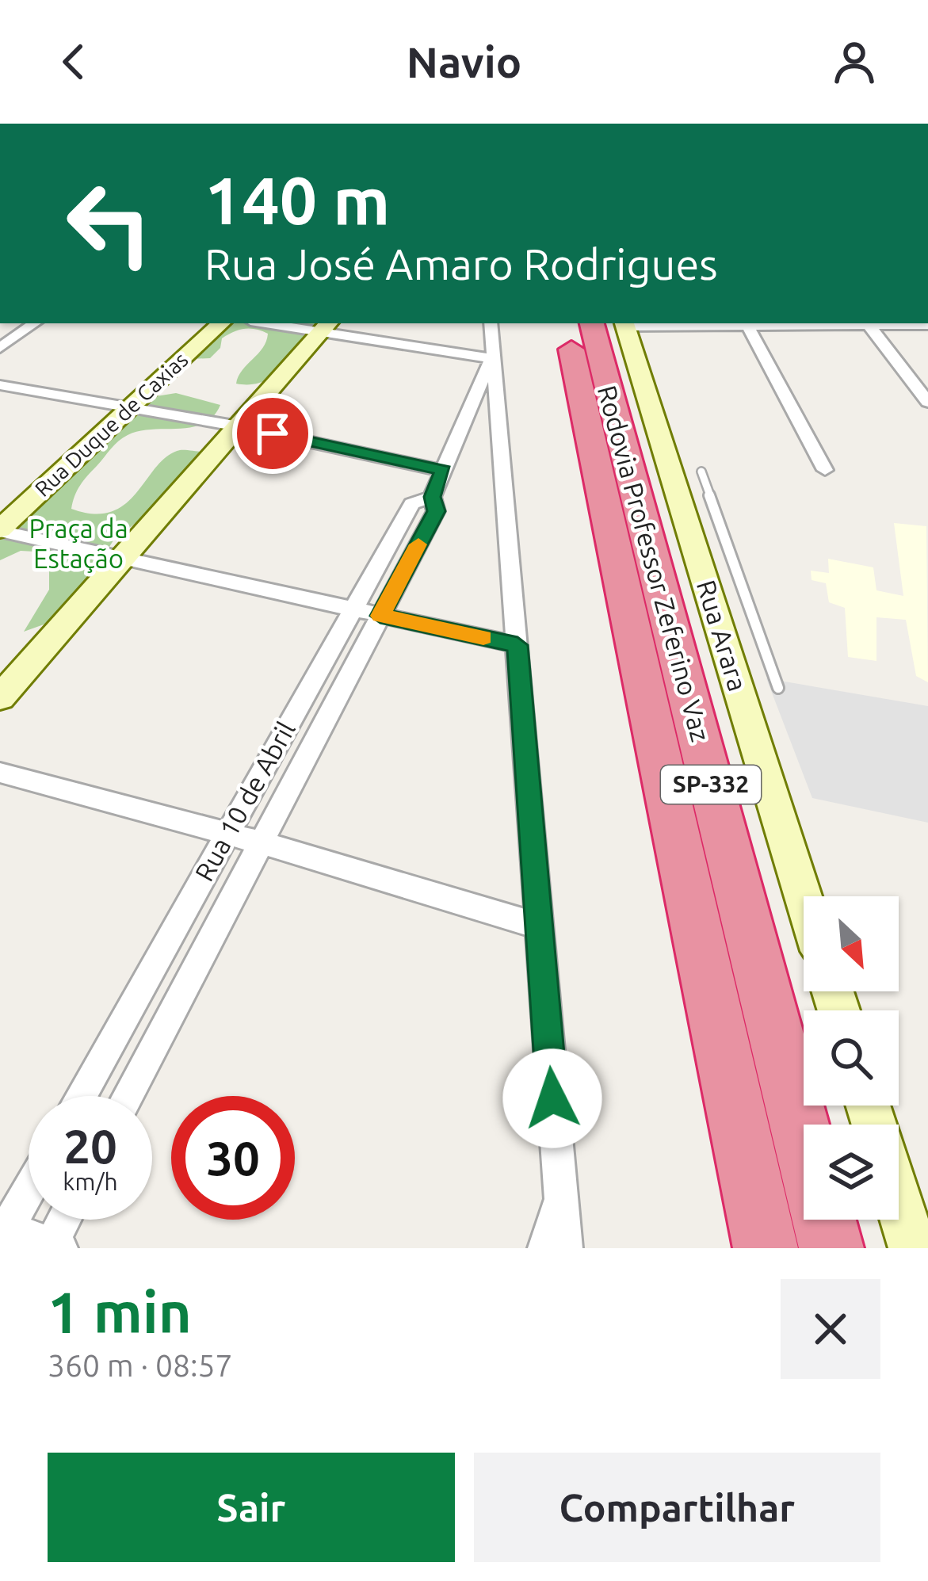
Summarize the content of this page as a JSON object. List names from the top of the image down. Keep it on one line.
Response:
{"streets":{"highway":["Rodovia Professor Zeferino Vaz","SP-332"],"street":["Rua Duque de Caxias","Rua Arara","Rua 10 de Abril"]},"parks":["Praça da Estação"],"north":"bottom right","page":{"header":"Navio","turn":["140 m","Rua José Amaro Rodrigues"],"speed":"20 km/h","limit":"30","heading":["1 min","360 m · 08:57"],"buttons":["Sair","Compartilhar"]}}
